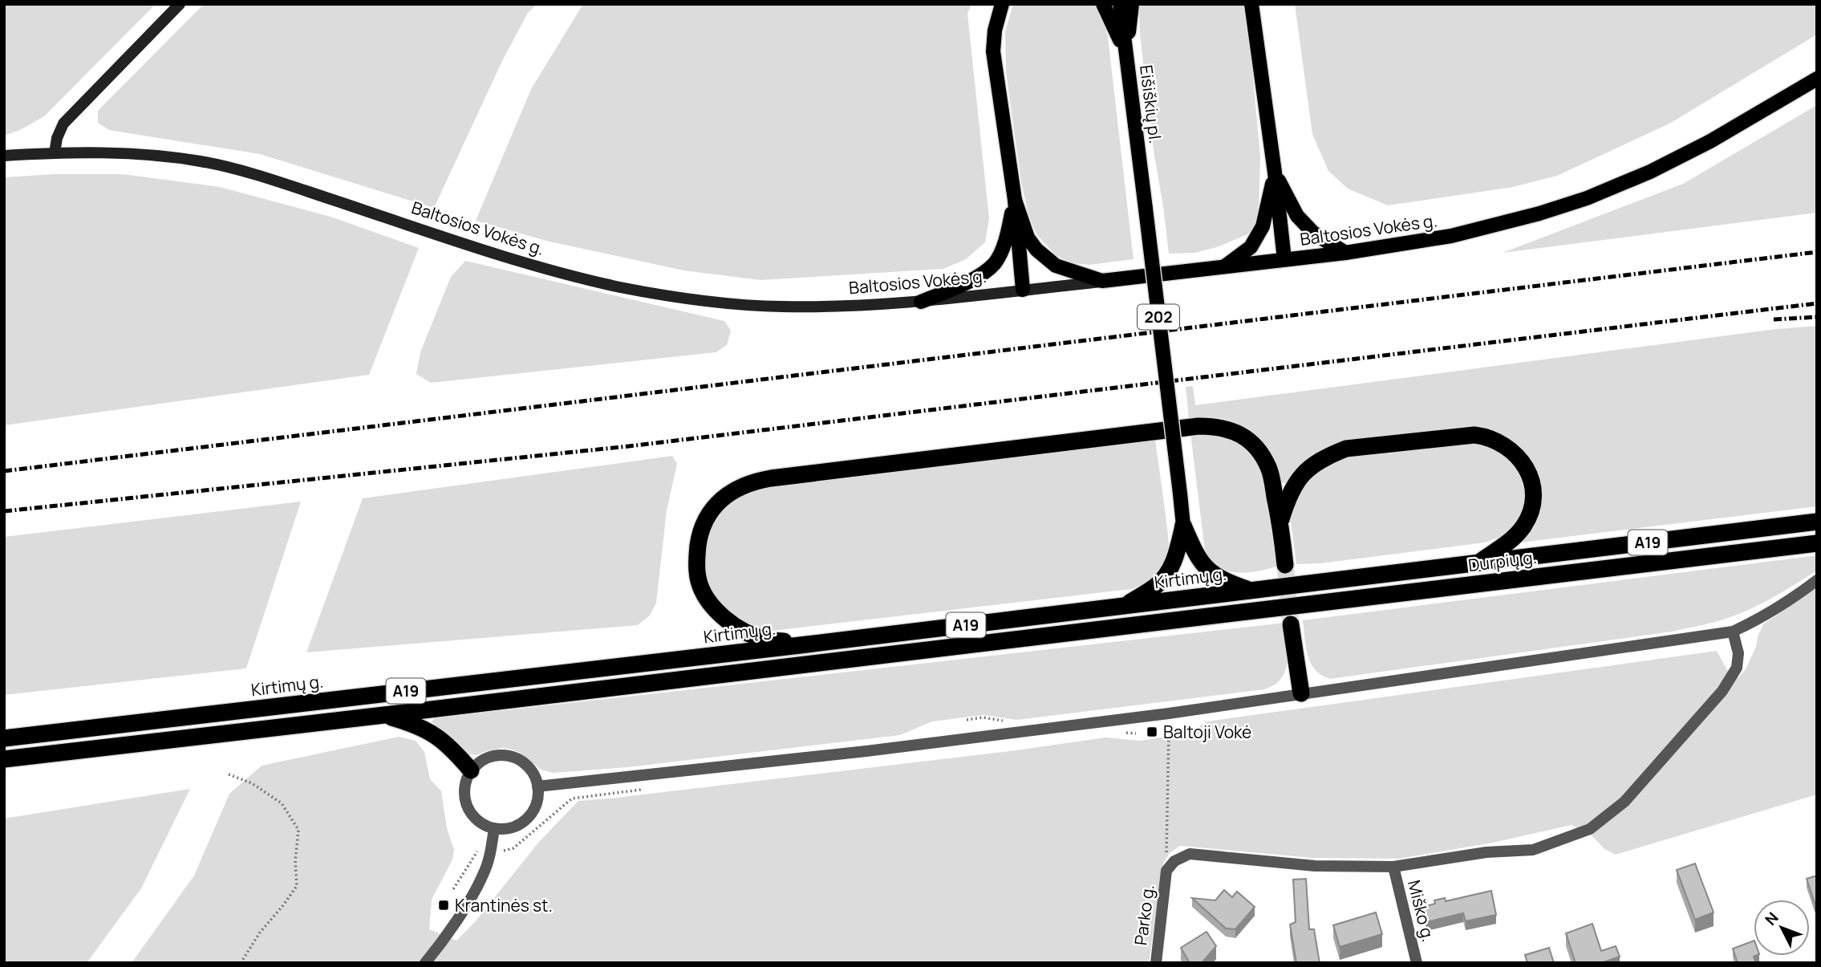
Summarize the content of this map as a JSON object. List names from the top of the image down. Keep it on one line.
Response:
{"streets":{"highway":["A19","Durpių g.","Kirtimų g."],"main road":["Eišiškių pl.","Baltosios Vokės g.","202"],"street":["Miško g.","Parko g."]},"crossings":[["A19","Durpių g."],["Durpių g.","Kirtimų g."]],"places":{"transit":["Baltoji Vokė","Krantinės st."]},"north":"top left"}
